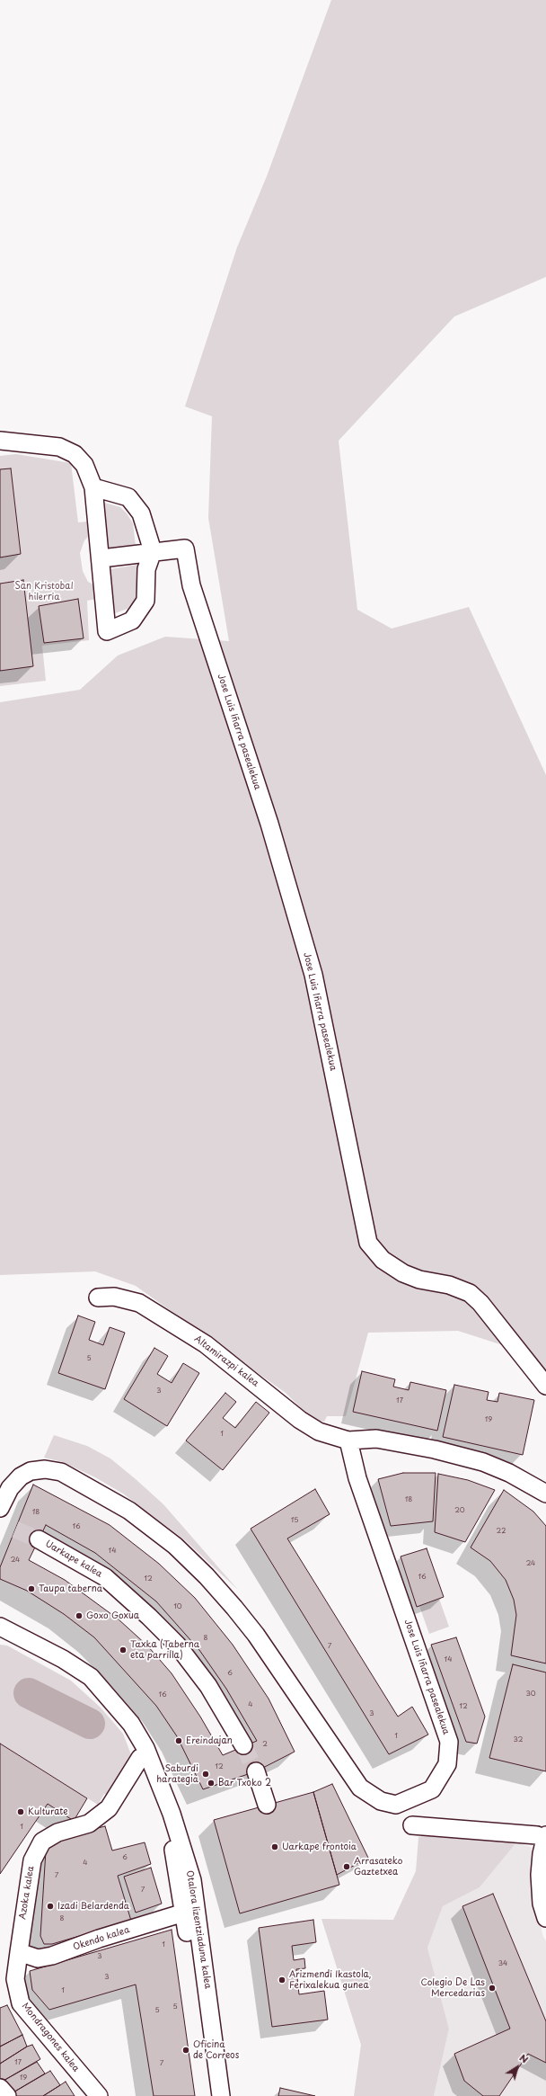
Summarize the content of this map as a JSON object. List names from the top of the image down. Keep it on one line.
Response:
{"streets":{"street":["Jose Luis Iñarra pasealekua","Altamirazpi kalea","Uarkape kalea","Azoka kalea","Otalora lizentziaduna kalea","Okendo kalea","Mondragones kalea"]},"crossings":[["Jose Luis Iñarra pasealekua","Altamirazpi kalea"],["Azoka kalea","Otalora lizentziaduna kalea"],["Azoka kalea","Okendo kalea"],["Azoka kalea","Mondragones kalea"],["Otalora lizentziaduna kalea","Okendo kalea"],["Okendo kalea","Mondragones kalea"]],"parks":["San Kristobal hilerria"],"places":["Taupa taberna","Goxo Goxua","Taxka (Taberna eta parrilla)","Ereindajan","Saburdi harategia","Bar Txoko 2","Kulturate","Uarkape frontoia","Arrasateko Gaztetxea","Izadi Belardenda","Arizmendi Ikastola, Ferixalekua gunea","Colegio De Las Mercedarias","Oficina de Correos"],"house_numbers":["5","3","17","19","1","18","20","18","15","16","22","14","24","24","16","12","10","8","7","14","6","30","16","4","12","3","1","32","2","12","1","6","4","7","7","8","1","3","34","3","1","5","5","17","7","19"],"north":"top right"}
